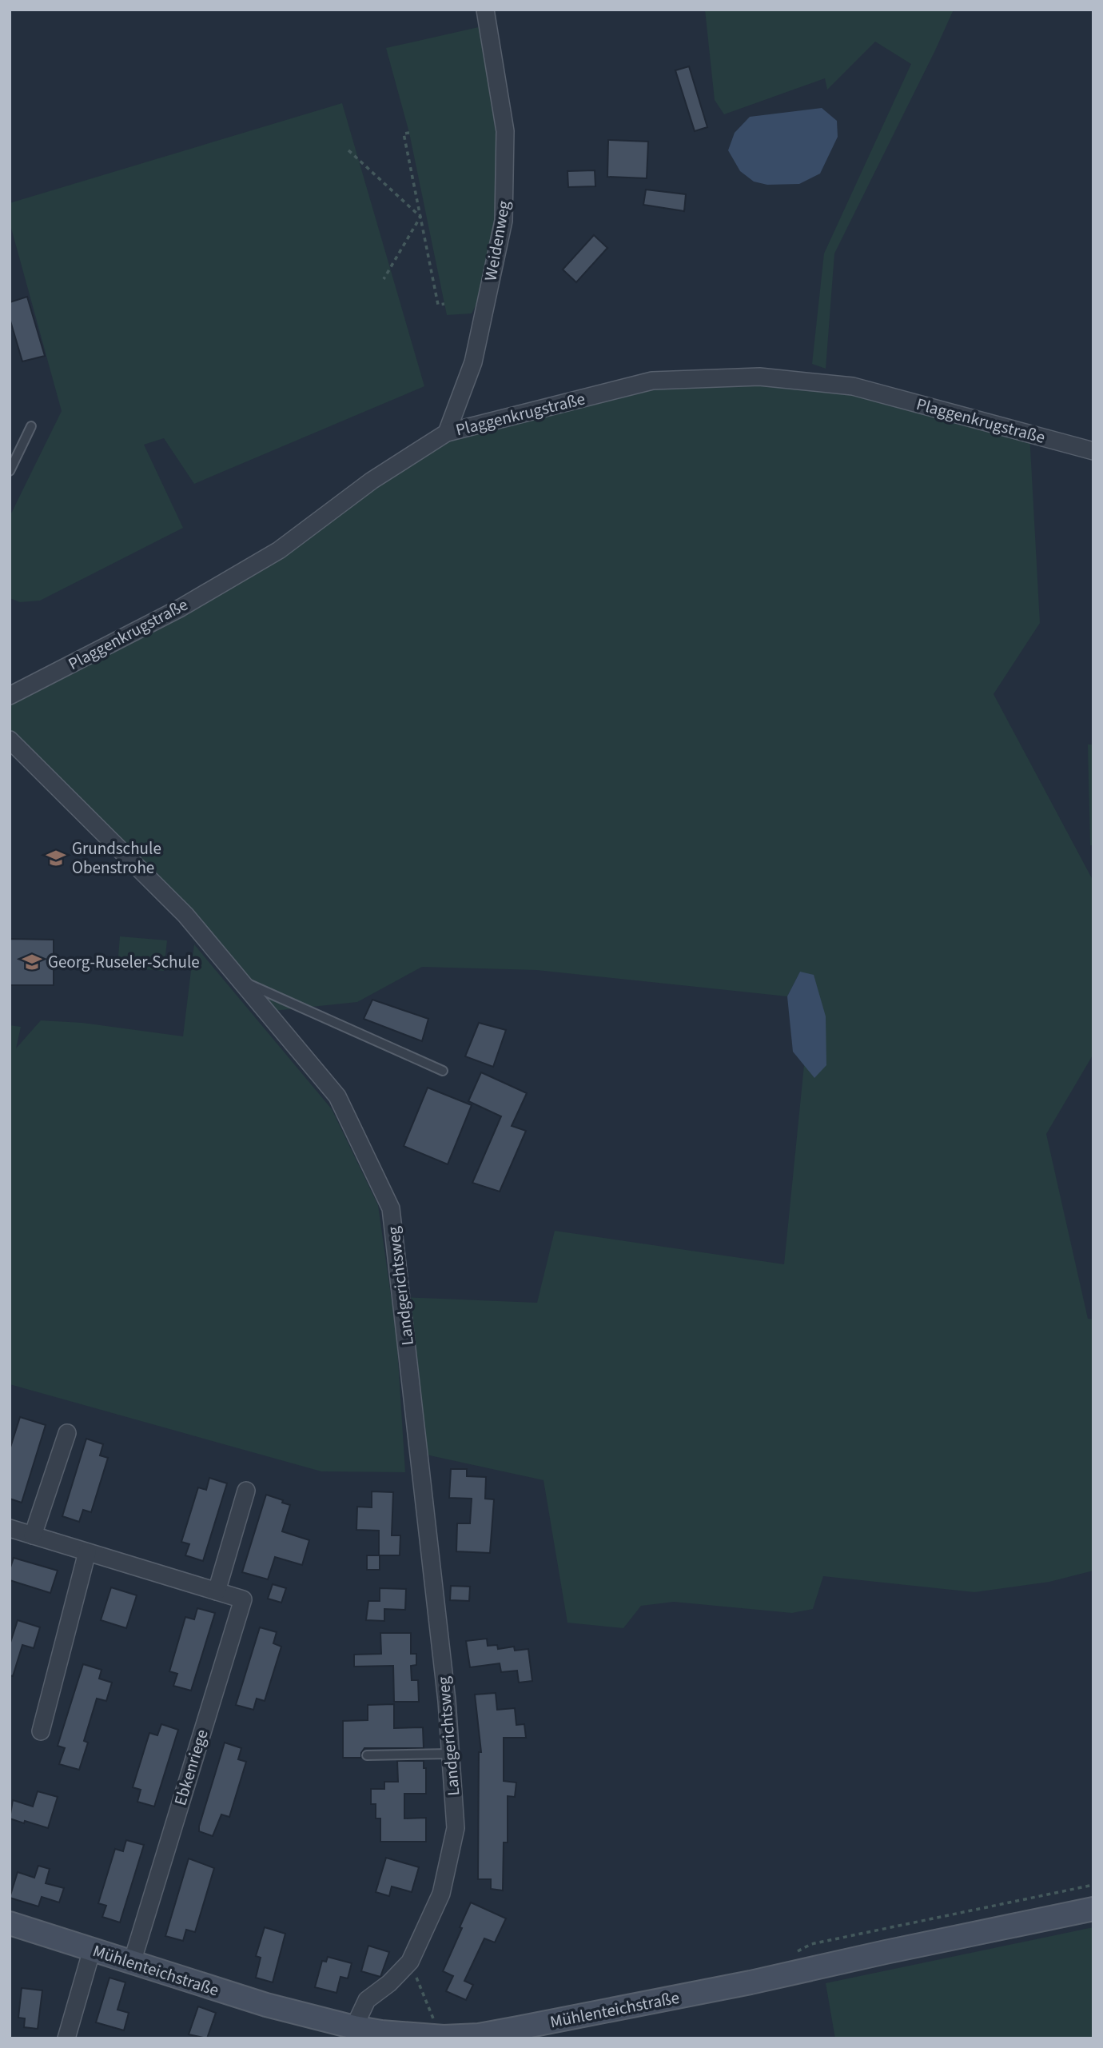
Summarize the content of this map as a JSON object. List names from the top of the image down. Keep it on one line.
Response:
{"streets":{"street":["Weidenweg","Plaggenkrugstraße","Landgerichtsweg","Ebkenriege","Mühlenteichstraße"]},"crossings":[["Weidenweg","Plaggenkrugstraße"],["Landgerichtsweg","Mühlenteichstraße"],["Ebkenriege","Mühlenteichstraße"]],"places":{"school or university":["Grundschule Obenstrohe","Georg-Ruseler-Schule"]}}
